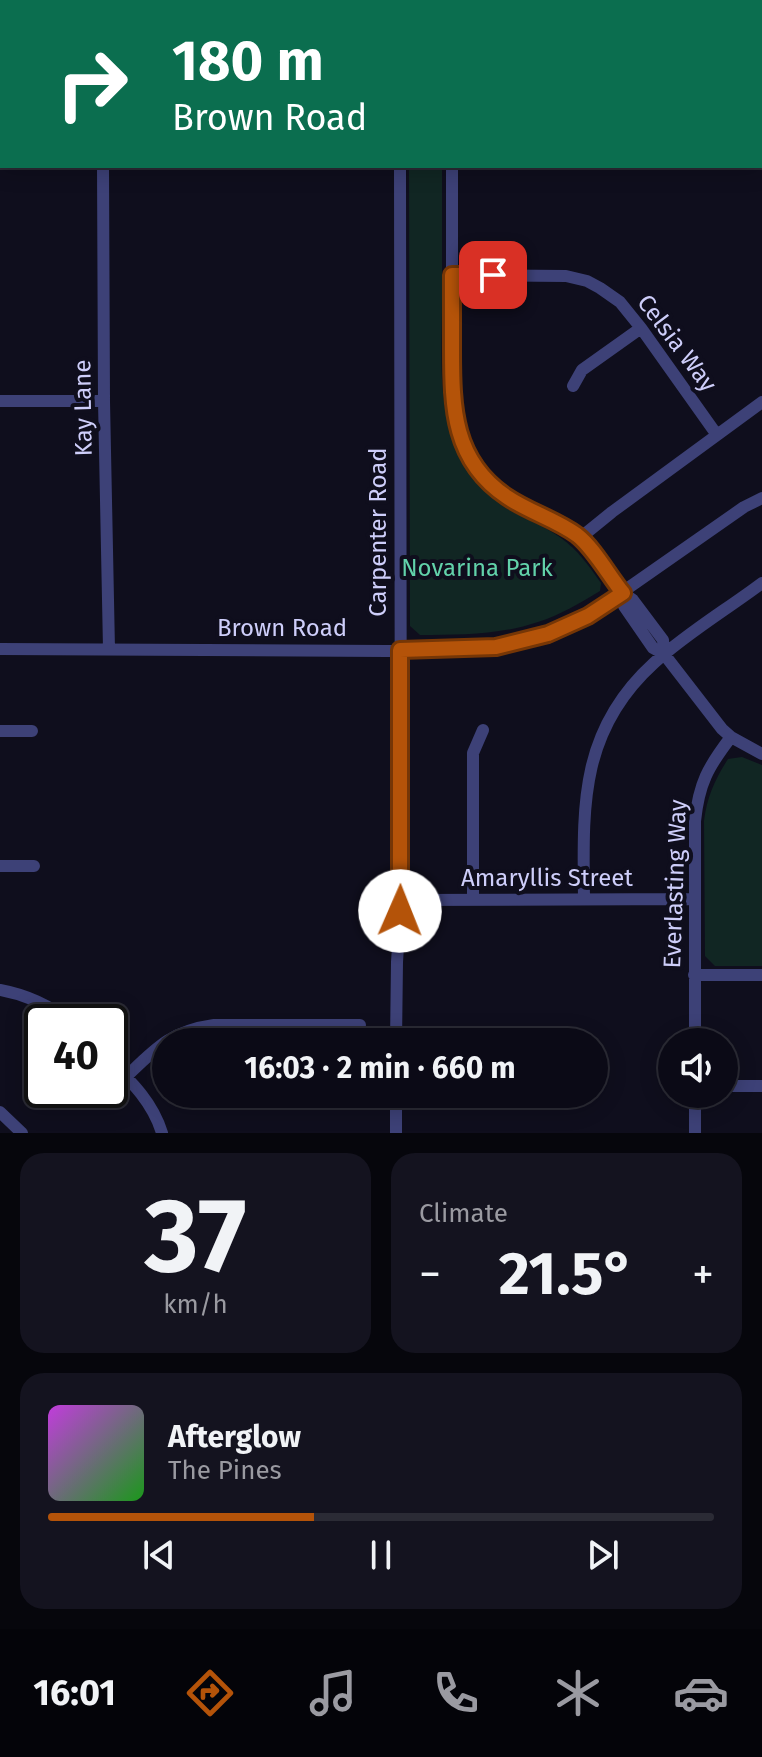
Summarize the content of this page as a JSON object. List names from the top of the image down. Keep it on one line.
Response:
{"streets":{"street":["Celsia Way","Kay Lane","Carpenter Road","Brown Road","Amaryllis Street","Everlasting Way"]},"crossings":[["Kay Lane","Brown Road"],["Carpenter Road","Brown Road"],["Carpenter Road","Amaryllis Street"],["Amaryllis Street","Everlasting Way"]],"parks":["Novarina Park"],"page":{"turn":["180 m","Brown Road"],"limit":"40","trip":"16:03 · 2 min · 660 m","tile":[["37","km/h"],"Climate"],"heat":["−","21.5°","+"],"song":["Afterglow","The Pines"],"tabs":"16:01"}}
